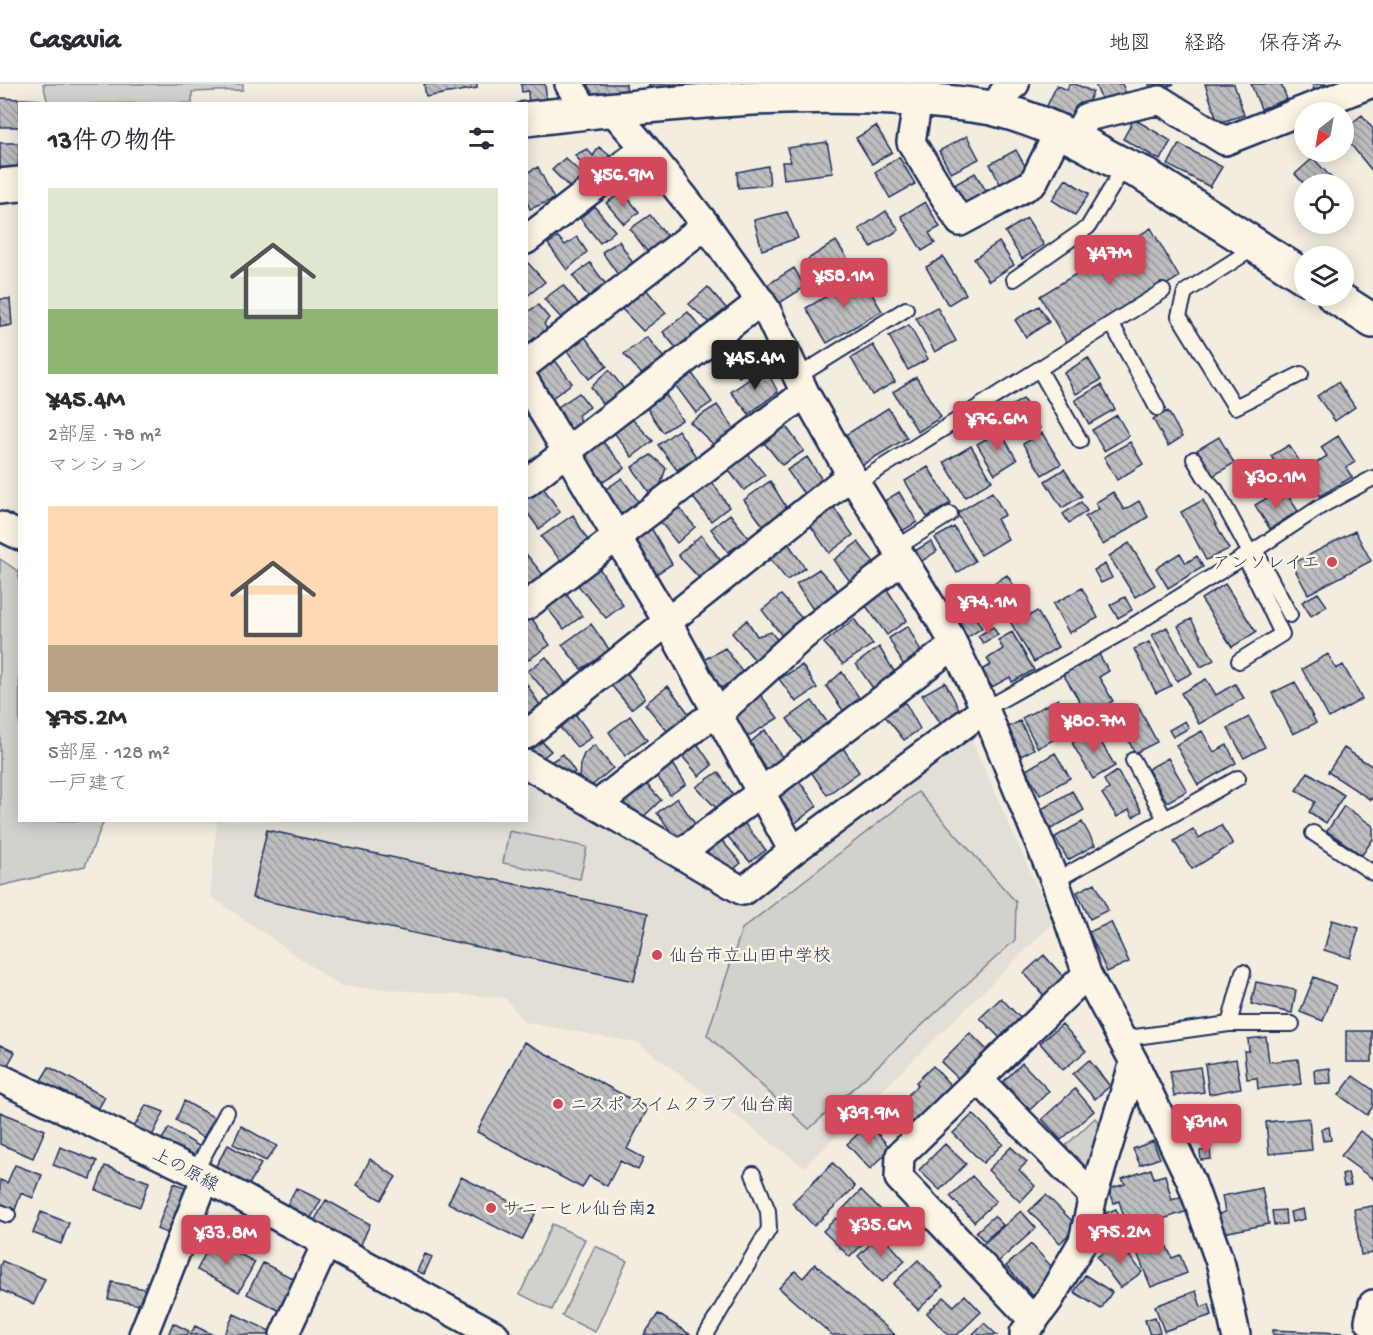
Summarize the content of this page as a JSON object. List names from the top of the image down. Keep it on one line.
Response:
{"streets":{"street":["上の原線"]},"places":["アンソレイエ","仙台市立山田中学校","ニスポ スイムクラブ 仙台南","サニーヒル仙台南2"],"north":"bottom left","page":{"header":"Casavia","nav":["地図","経路","保存済み"],"heading":"13件の物件","price":["¥56.9M","¥47M","¥58.1M","¥45.4M","¥76.6M","¥30.1M","¥74.1M","¥80.7M","¥39.9M","¥31M","¥35.6M","¥75.2M","¥33.8M"],"list":[{"name":"¥45.4M","note":"2部屋 · 78 m² · マンション"},{"name":"¥75.2M","note":"5部屋 · 128 m² · 一戸建て"}]}}
